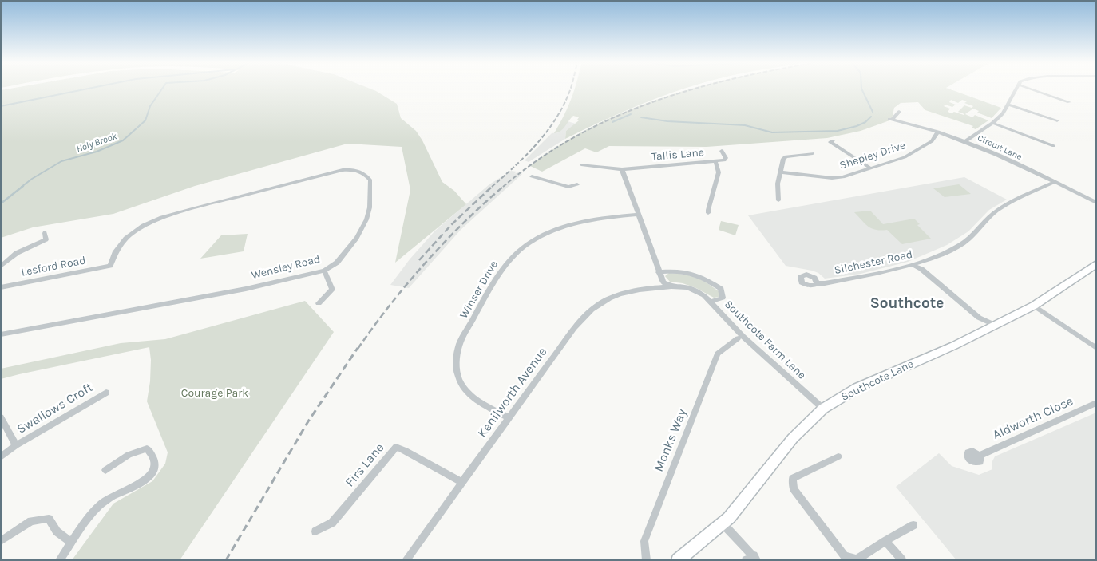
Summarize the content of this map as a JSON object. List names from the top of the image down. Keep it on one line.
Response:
{"streets":{"street":["Circuit Lane","Tallis Lane","Shepley Drive","Silchester Road","Lesford Road","Wensley Road","Winser Drive","Southcote Farm Lane","Southcote Lane","Kenilworth Avenue","Swallows Croft","Aldworth Close","Monks Way","Firs Lane"]},"crossings":[["Circuit Lane","Shepley Drive"],["Circuit Lane","Silchester Road"],["Lesford Road","Wensley Road"],["Winser Drive","Kenilworth Avenue"],["Southcote Farm Lane","Southcote Lane"],["Southcote Farm Lane","Kenilworth Avenue"],["Kenilworth Avenue","Firs Lane"]],"districts":["Southcote"],"water":["Holy Brook"],"parks":["Courage Park"]}
